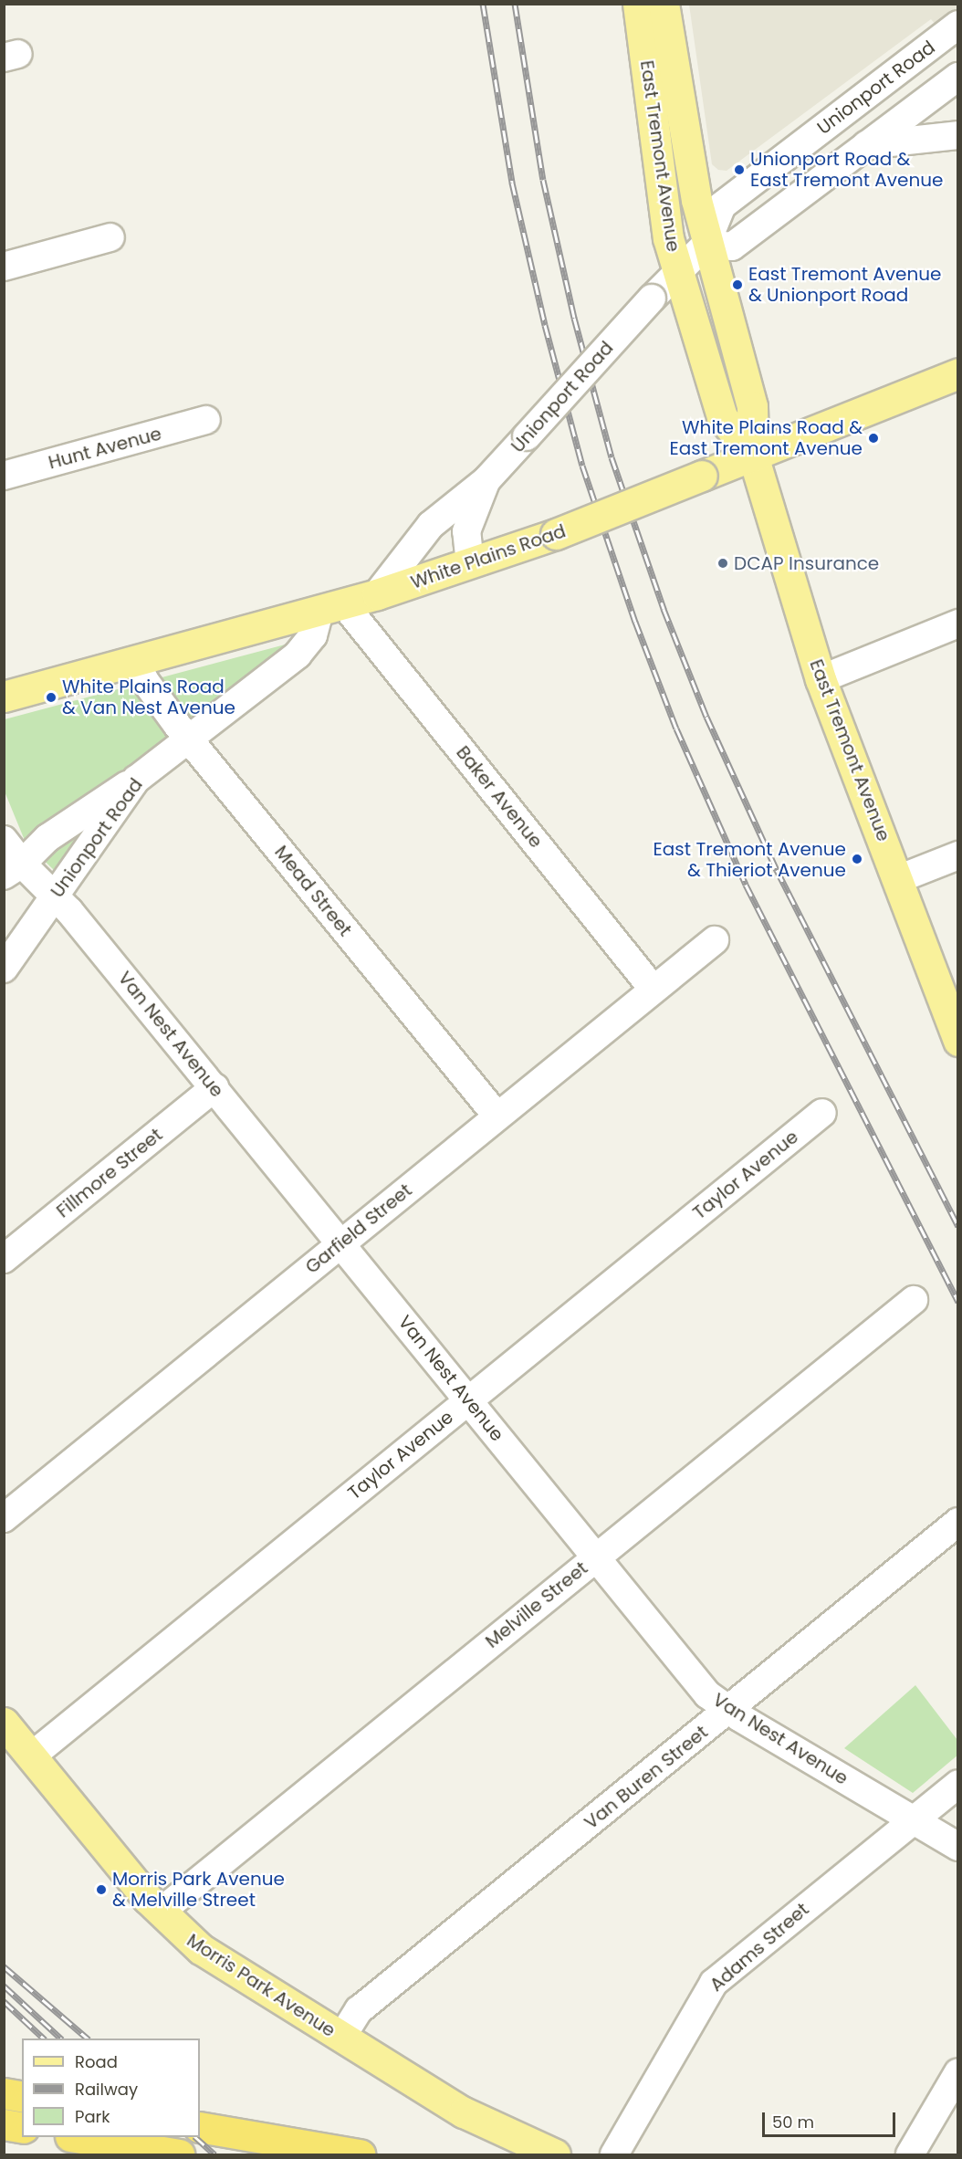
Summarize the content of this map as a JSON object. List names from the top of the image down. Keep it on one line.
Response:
{"streets":{"main road":["East Tremont Avenue","White Plains Road","Morris Park Avenue"],"street":["Unionport Road","Hunt Avenue","Baker Avenue","Mead Street","Van Nest Avenue","Fillmore Street","Taylor Avenue","Garfield Street","Melville Street","Van Buren Street","Adams Street"]},"crossings":[["Unionport Road","East Tremont Avenue"],["Unionport Road","White Plains Road"],["Unionport Road","Baker Avenue"],["Unionport Road","Mead Street"],["Unionport Road","Van Nest Avenue"],["East Tremont Avenue","White Plains Road"],["White Plains Road","Baker Avenue"],["White Plains Road","Mead Street"],["Baker Avenue","Garfield Street"],["Mead Street","Garfield Street"],["Van Nest Avenue","Fillmore Street"],["Van Nest Avenue","Taylor Avenue"],["Van Nest Avenue","Garfield Street"],["Van Nest Avenue","Melville Street"],["Van Nest Avenue","Van Buren Street"],["Van Nest Avenue","Adams Street"],["Taylor Avenue","Morris Park Avenue"],["Melville Street","Morris Park Avenue"],["Van Buren Street","Morris Park Avenue"]],"places":["Unionport Road & East Tremont Avenue","East Tremont Avenue & Unionport Road","White Plains Road & East Tremont Avenue","DCAP Insurance","White Plains Road & Van Nest Avenue","East Tremont Avenue & Thieriot Avenue","Morris Park Avenue & Melville Street"],"legend":["Road","Railway","Park"],"scale_bar":"50 m"}
